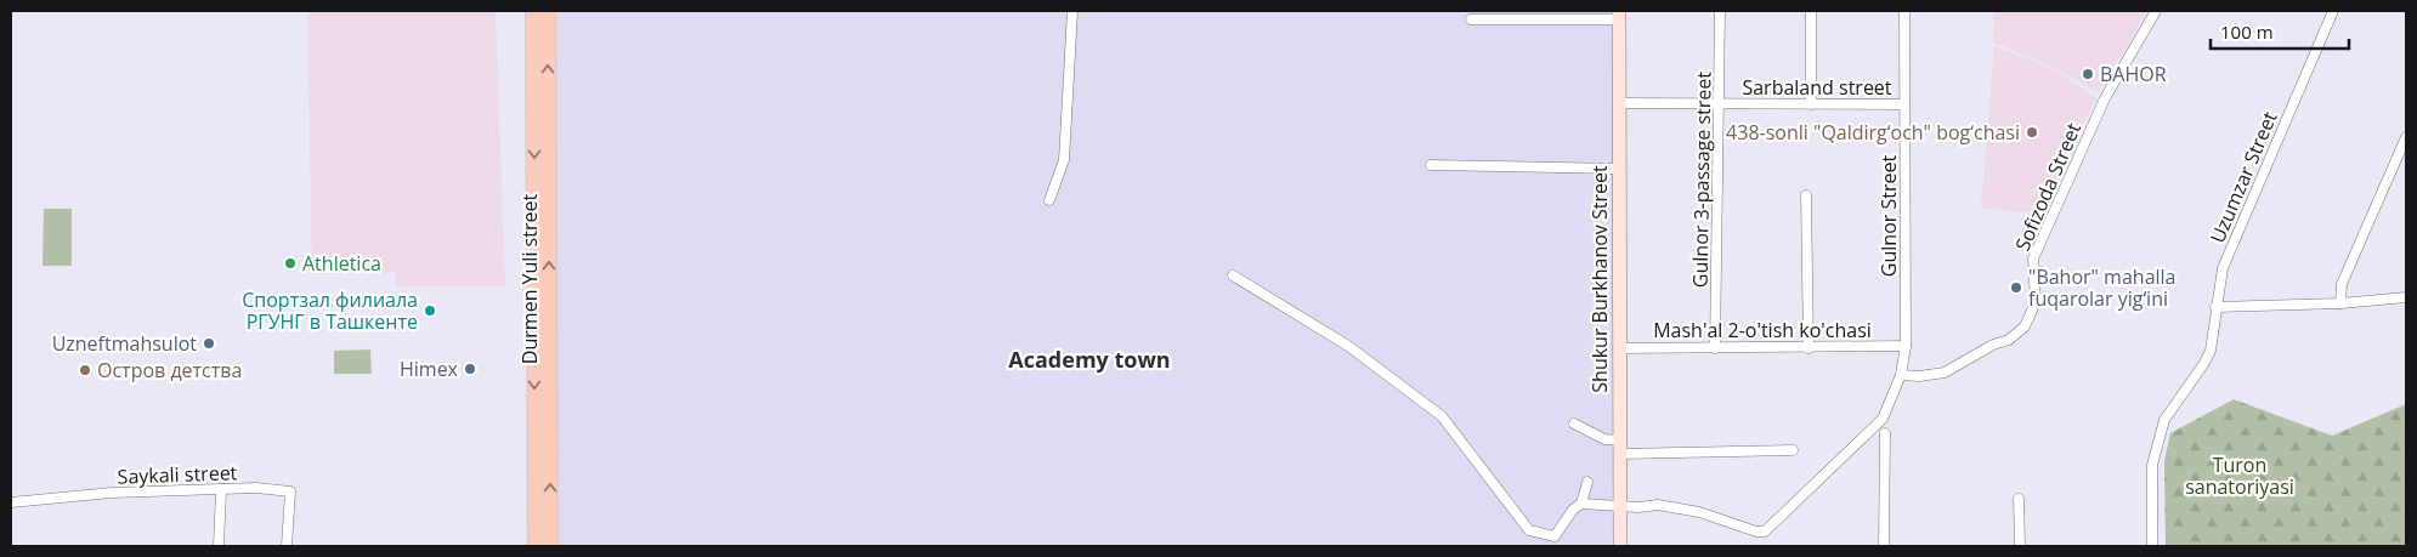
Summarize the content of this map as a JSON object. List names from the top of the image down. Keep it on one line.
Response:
{"streets":{"main road":["Durmen Yuli street"],"street":["Sarbaland street","Uzumzаr Street","Gulnor 3-passage street","Sofizoda Street","Gulnor Street","Shukur Burkhanov Street","Mash'al 2-o'tish ko'chasi","Saykali street"]},"crossings":[["Sarbaland street","Gulnor 3-passage street"],["Sarbaland street","Gulnor Street"],["Sarbaland street","Shukur Burkhanov Street"],["Gulnor 3-passage street","Mash'al 2-o'tish ko'chasi"],["Sofizoda Street","Gulnor Street"],["Gulnor Street","Shukur Burkhanov Street"],["Gulnor Street","Mash'al 2-o'tish ko'chasi"],["Shukur Burkhanov Street","Mash'al 2-o'tish ko'chasi"]],"districts":["Academy town"],"parks":["Turon sanatoriyasi"],"places":["BAHOR","438-sonli \"Qaldirg‘och\" bog‘chasi","Athletica","\"Bahor\" mahalla fuqarolar yig‘ini","Спортзал филиала РГУНГ в Ташкенте","Uzneftmahsulot","Himex","Остров детства"],"scale_bar":"100 m"}
